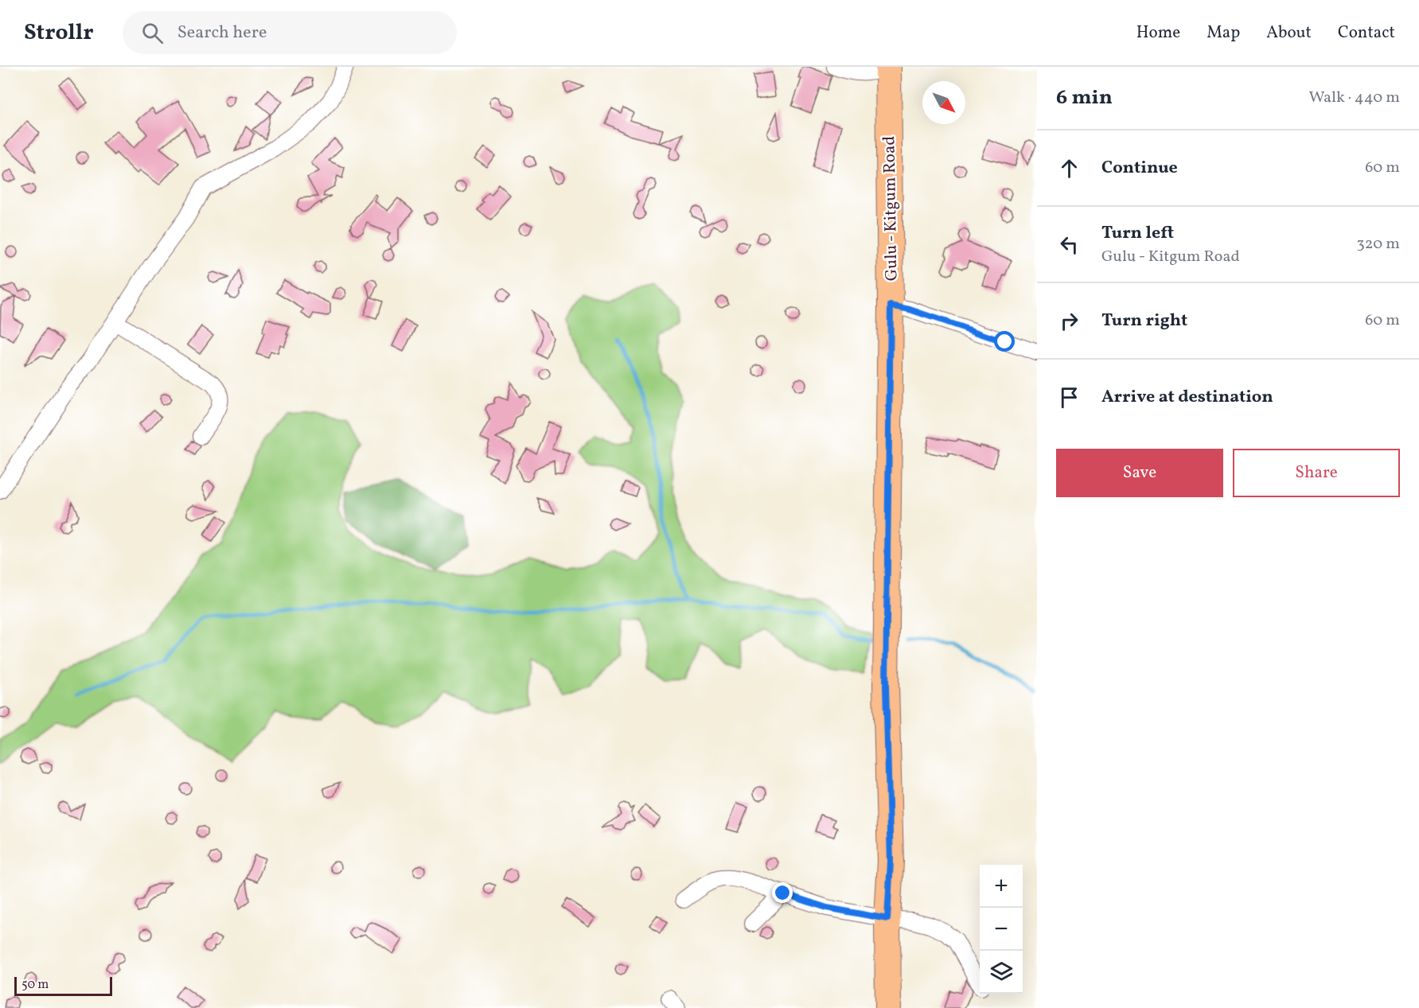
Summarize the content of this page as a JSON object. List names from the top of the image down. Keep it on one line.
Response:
{"streets":{"main road":["Gulu - Kitgum Road"]},"scale_bar":"50 m","north":"bottom right","page":{"header":"Strollr","search":"Search here","nav":["Home","Map","About","Contact"],"heading":["6 min","Walk · 440 m"],"list":[["Continue","60 m"],["Turn left","Gulu - Kitgum Road","320 m"],["Turn right","60 m"],"Arrive at destination"],"buttons":["Save","Share"],"map_buttons":["+","−"],"scale":"50 m"}}
